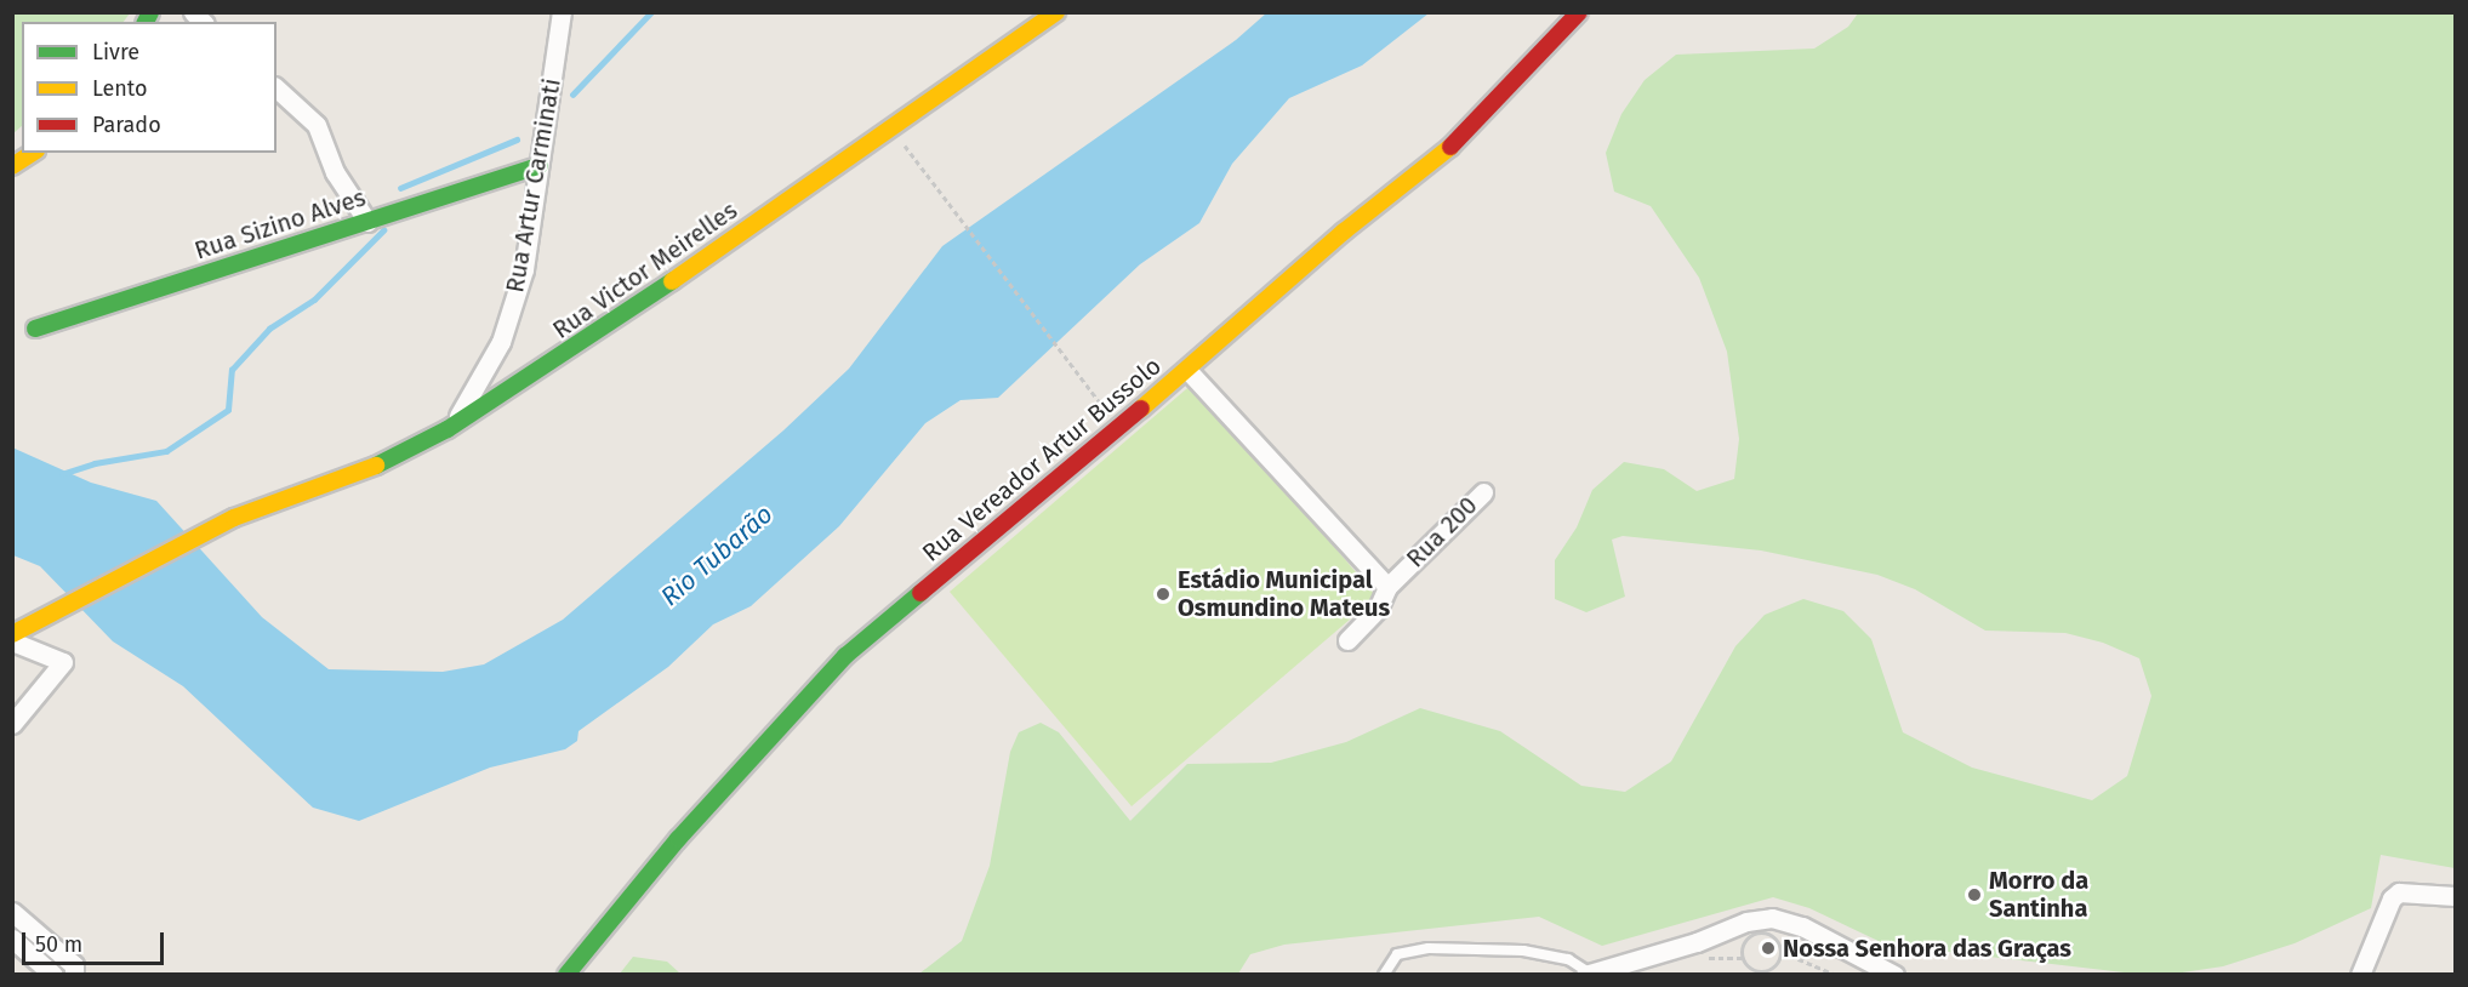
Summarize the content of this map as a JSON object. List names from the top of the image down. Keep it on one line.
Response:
{"streets":{"street":["Rua Artur Carminati","Rua Sizino Alves","Rua Victor Meirelles","Rua Vereador Artur Bussolo","Rua 200"]},"crossings":[["Rua Artur Carminati","Rua Sizino Alves"],["Rua Artur Carminati","Rua Victor Meirelles"]],"water":["Rio Tubarão"],"places":["Estádio Municipal Osmundino Mateus","Morro da Santinha","Nossa Senhora das Graças"],"legend":["Livre","Lento","Parado"],"scale_bar":"50 m"}
